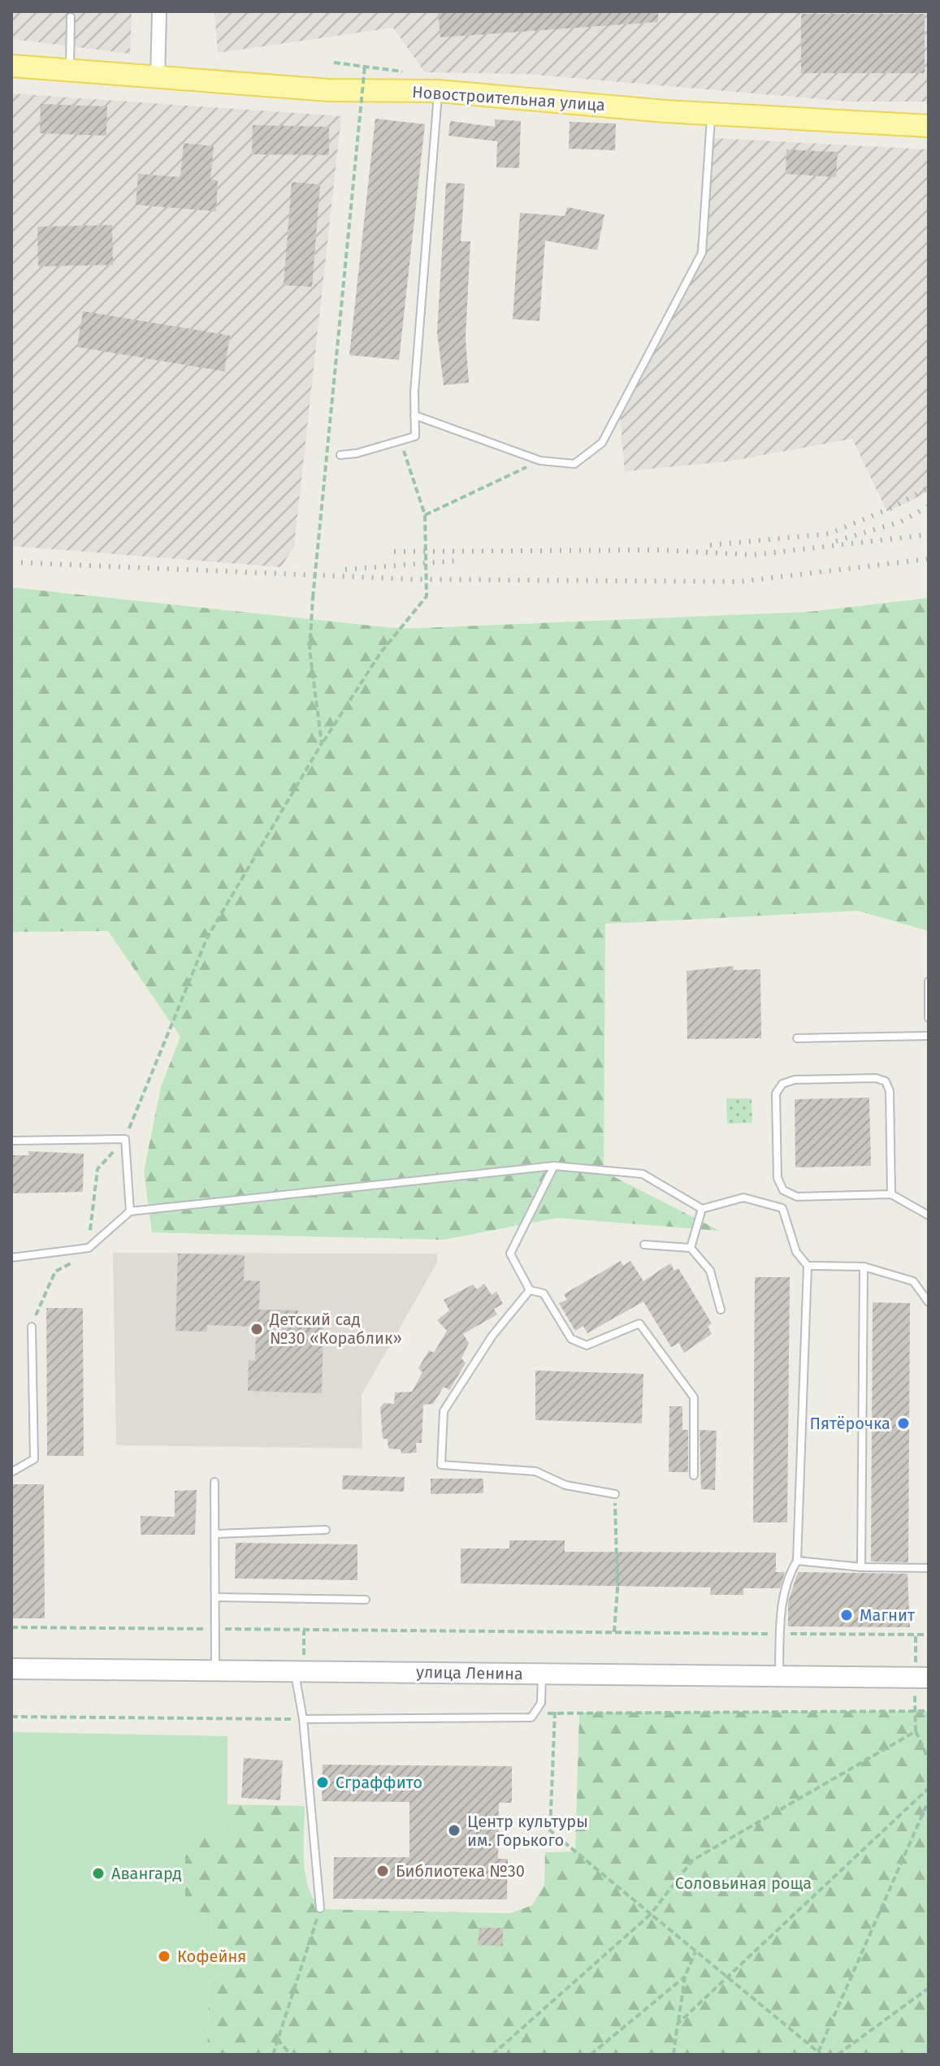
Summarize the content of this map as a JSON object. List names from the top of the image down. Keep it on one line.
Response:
{"streets":{"main road":["Новостроительная улица","улица Ленина"]},"parks":["Соловьиная роща"],"places":["Детский сад №30 «Кораблик»","Пятёрочка","Магнит","Сграффито","Центр культуры им. Горького","Библиотека №30","Авангард","Кофейня"]}
